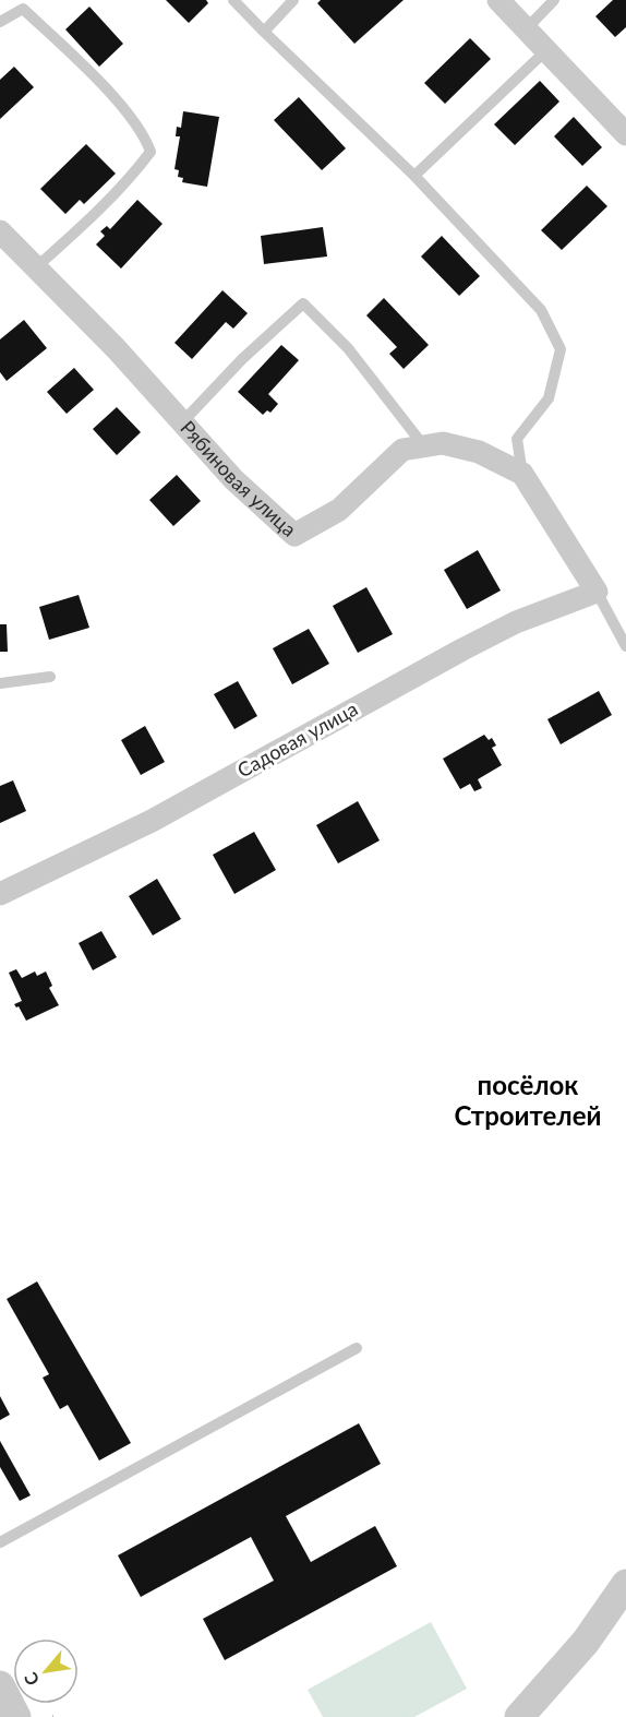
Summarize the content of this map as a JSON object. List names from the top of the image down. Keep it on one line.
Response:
{"streets":{"street":["Рябиновая улица","Садовая улица"]},"districts":["посёлок Строителей"],"north":"bottom left"}
